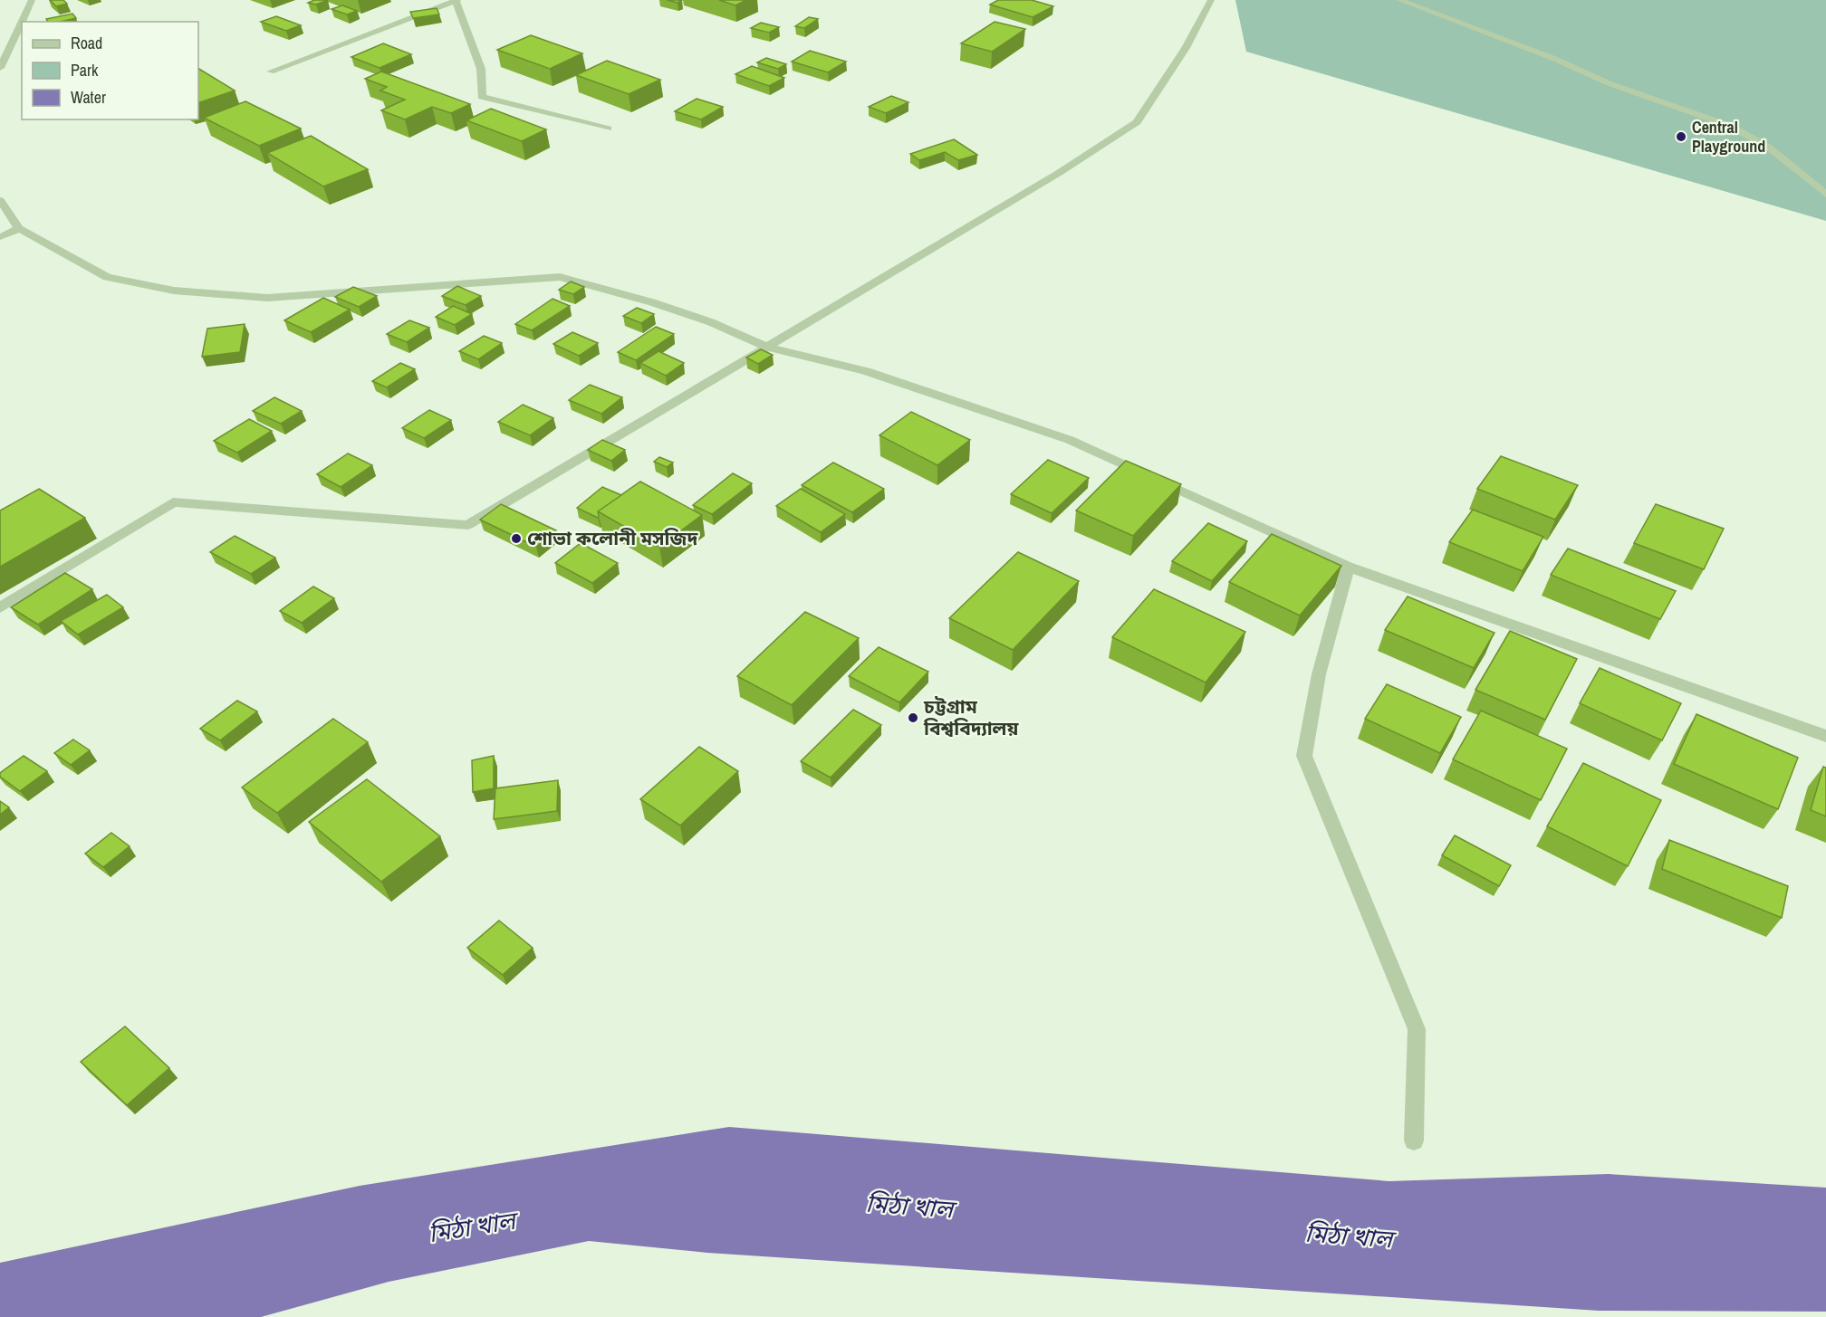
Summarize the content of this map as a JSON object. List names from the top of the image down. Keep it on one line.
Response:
{"water":["মিঠা খাল"],"places":["Central Playground","শোভা কলোনী মসজিদ","চট্টগ্রাম বিশ্ববিদ্যালয়"],"legend":["Road","Park","Water"]}
